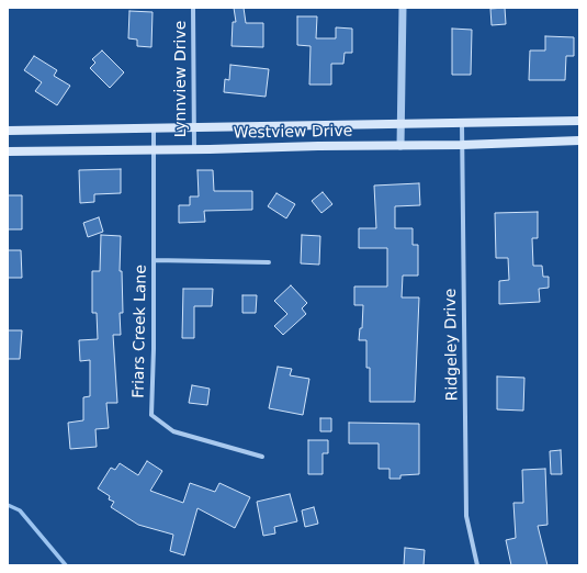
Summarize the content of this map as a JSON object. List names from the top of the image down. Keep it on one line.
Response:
{"streets":{"main road":["Westview Drive"],"street":["Lynnview Drive","Friars Creek Lane","Ridgeley Drive"]},"crossings":[["Lynnview Drive","Westview Drive"],["Westview Drive","Friars Creek Lane"],["Westview Drive","Ridgeley Drive"]]}
